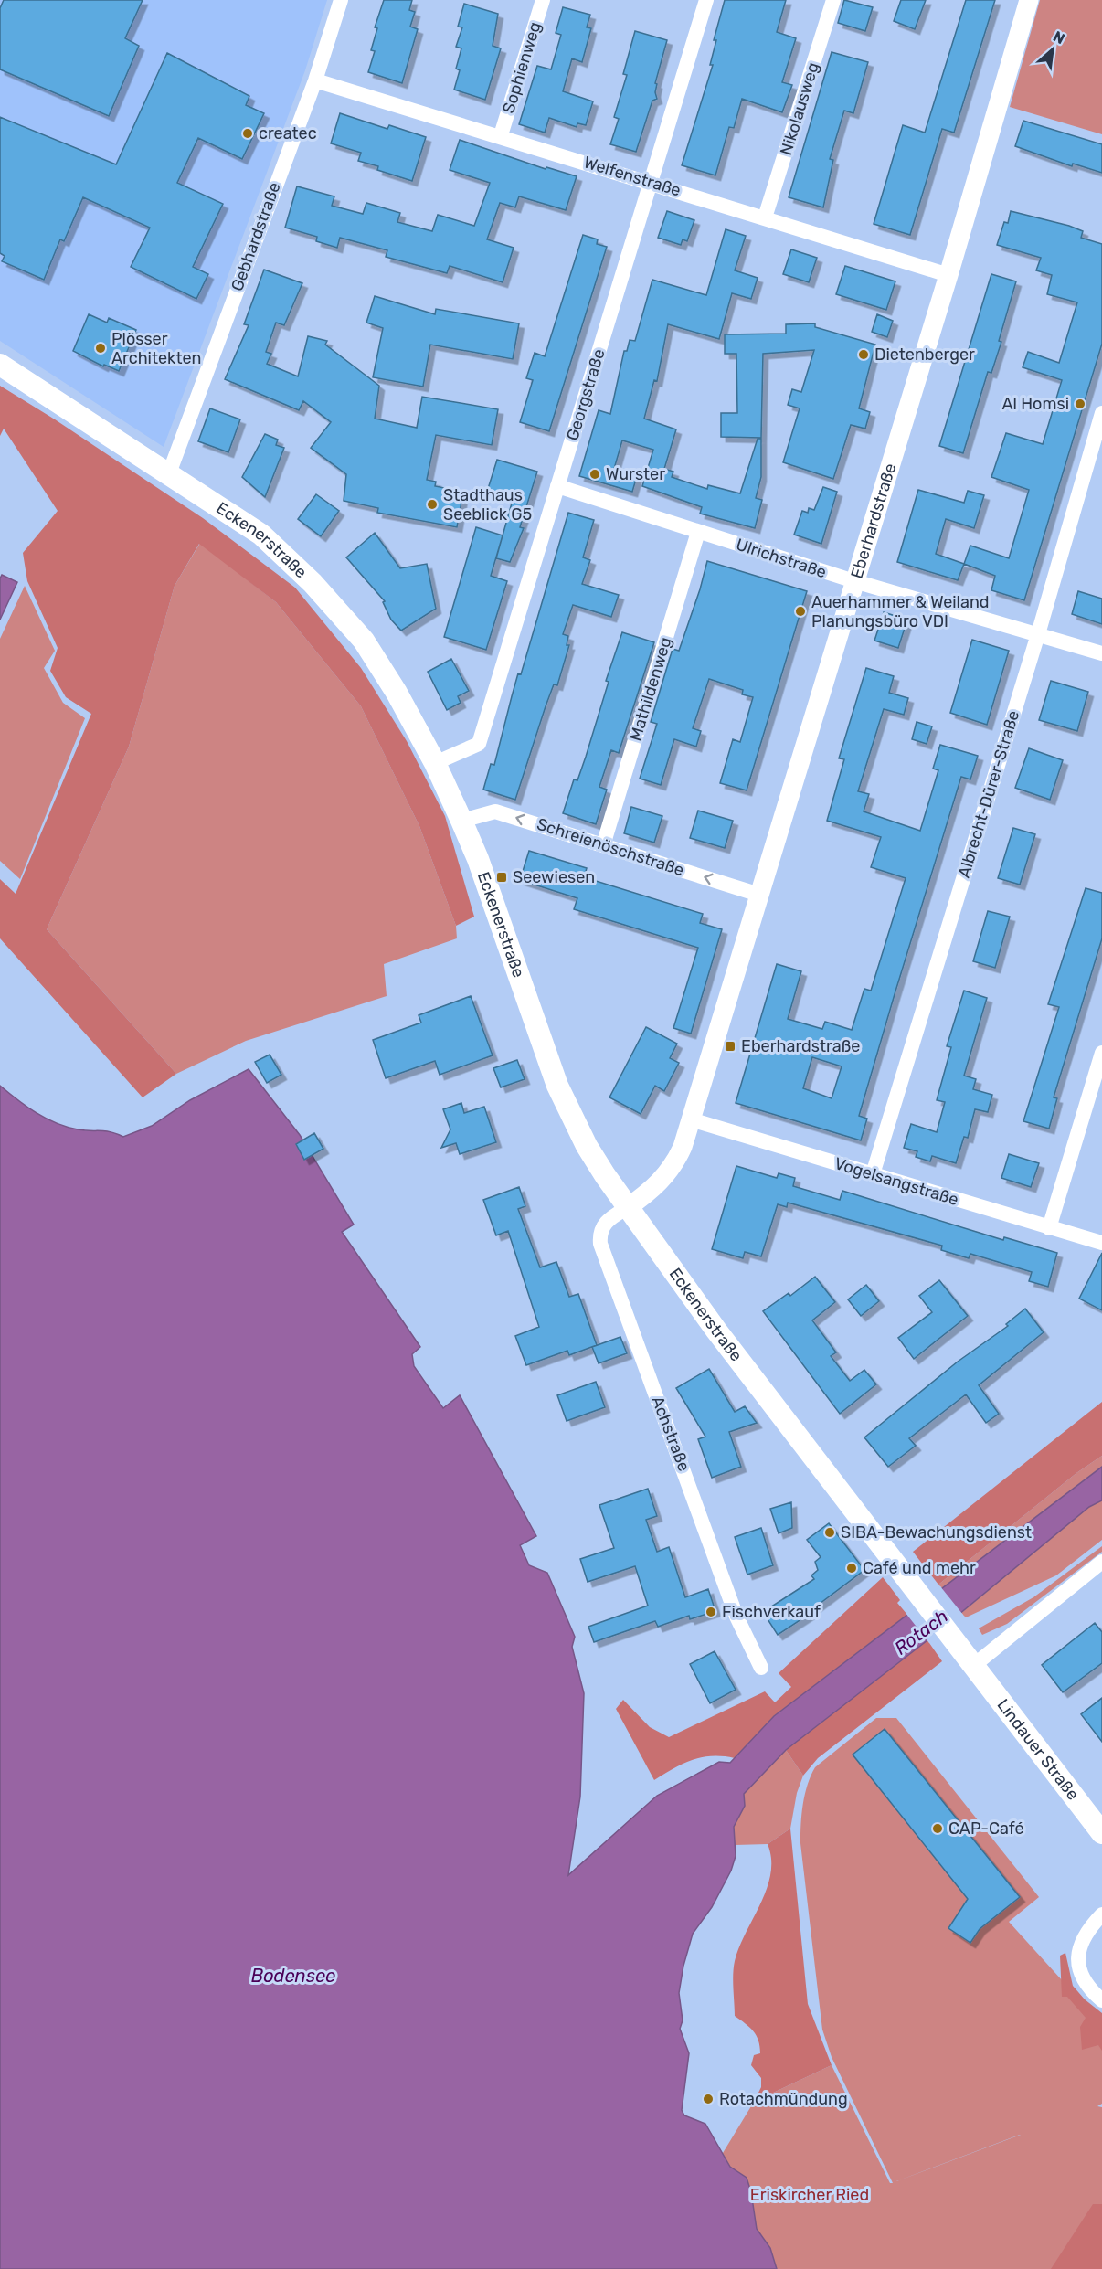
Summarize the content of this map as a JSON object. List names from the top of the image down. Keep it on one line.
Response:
{"streets":{"main road":["Eckenerstraße","Lindauer Straße"],"street":["Sophienweg","Nikolausweg","Welfenstraße","Gebhardstraße","Georgstraße","Eberhardstraße","Ulrichstraße","Mathildenweg","Albrecht-Dürer-Straße","Schreienöschstraße","Vogelsangstraße","Achstraße"]},"crossings":[["Sophienweg","Welfenstraße"],["Nikolausweg","Welfenstraße"],["Welfenstraße","Gebhardstraße"],["Welfenstraße","Georgstraße"],["Welfenstraße","Eberhardstraße"],["Gebhardstraße","Eckenerstraße"],["Georgstraße","Eckenerstraße"],["Georgstraße","Ulrichstraße"],["Eberhardstraße","Eckenerstraße"],["Eberhardstraße","Ulrichstraße"],["Eberhardstraße","Schreienöschstraße"],["Eberhardstraße","Vogelsangstraße"],["Eberhardstraße","Achstraße"],["Eckenerstraße","Schreienöschstraße"],["Eckenerstraße","Achstraße"],["Eckenerstraße","Lindauer Straße"],["Ulrichstraße","Mathildenweg"],["Ulrichstraße","Albrecht-Dürer-Straße"],["Mathildenweg","Schreienöschstraße"],["Albrecht-Dürer-Straße","Vogelsangstraße"]],"one_way":["Schreienöschstraße"],"water":["Rotach","Bodensee"],"parks":["Eriskircher Ried"],"places":{"other":["createc","Plösser Architekten","Dietenberger","Al Homsi","Wurster","Stadthaus Seeblick G5","Auerhammer & Weiland Planungsbüro VDI","SIBA-Bewachungsdienst","Café und mehr","Fischverkauf","CAP-Café","Rotachmündung"],"transit":["Seewiesen","Eberhardstraße"]},"north":"top right"}
